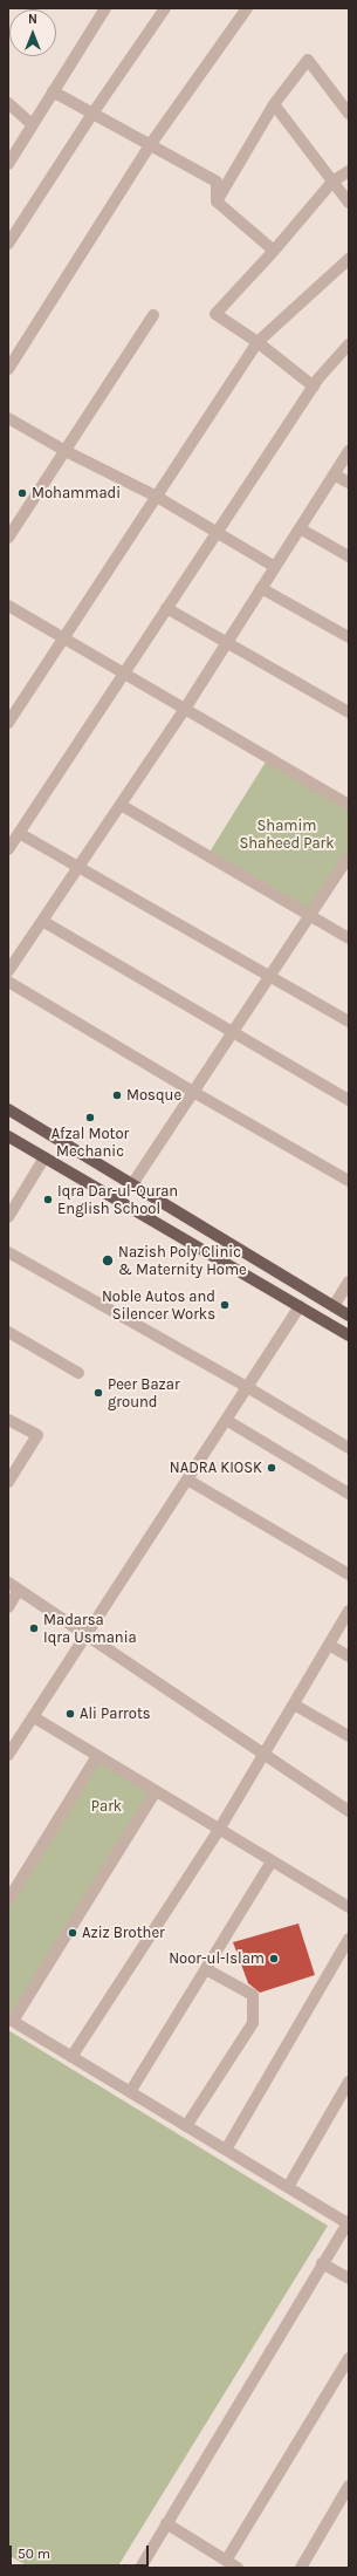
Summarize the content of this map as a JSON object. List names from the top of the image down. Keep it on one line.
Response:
{"parks":["Shamim Shaheed Park","Park"],"places":["Mohammadi","Mosque","Afzal Motor Mechanic","Iqra Dar-ul-Quran English School","Nazish Poly Clinic & Maternity Home","Noble Autos and Silencer Works","Peer Bazar ground","NADRA KIOSK","Madarsa Iqra Usmania","Ali Parrots","Aziz Brother","Noor-ul-Islam"],"scale_bar":"50 m","north":"top"}
